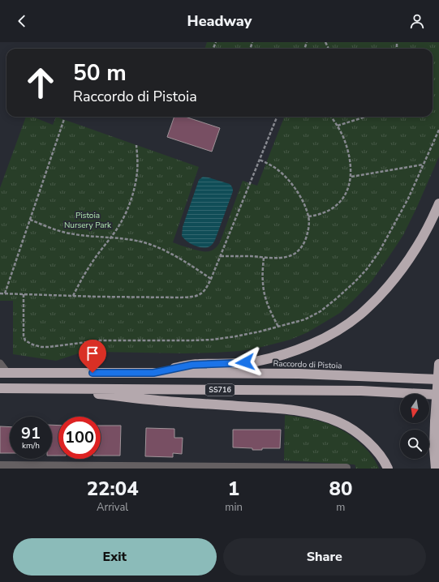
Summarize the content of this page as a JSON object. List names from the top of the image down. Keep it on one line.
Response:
{"streets":{"highway":["Raccordo di Pistoia","SS716"]},"parks":["Pistoia Nursery Park"],"north":"bottom","page":{"header":"Headway","turn":["50 m","Raccordo di Pistoia"],"speed":"91 km/h","limit":"100","eta":["22:04","Arrival","1","min","80","m"],"buttons":["Exit","Share"]}}
